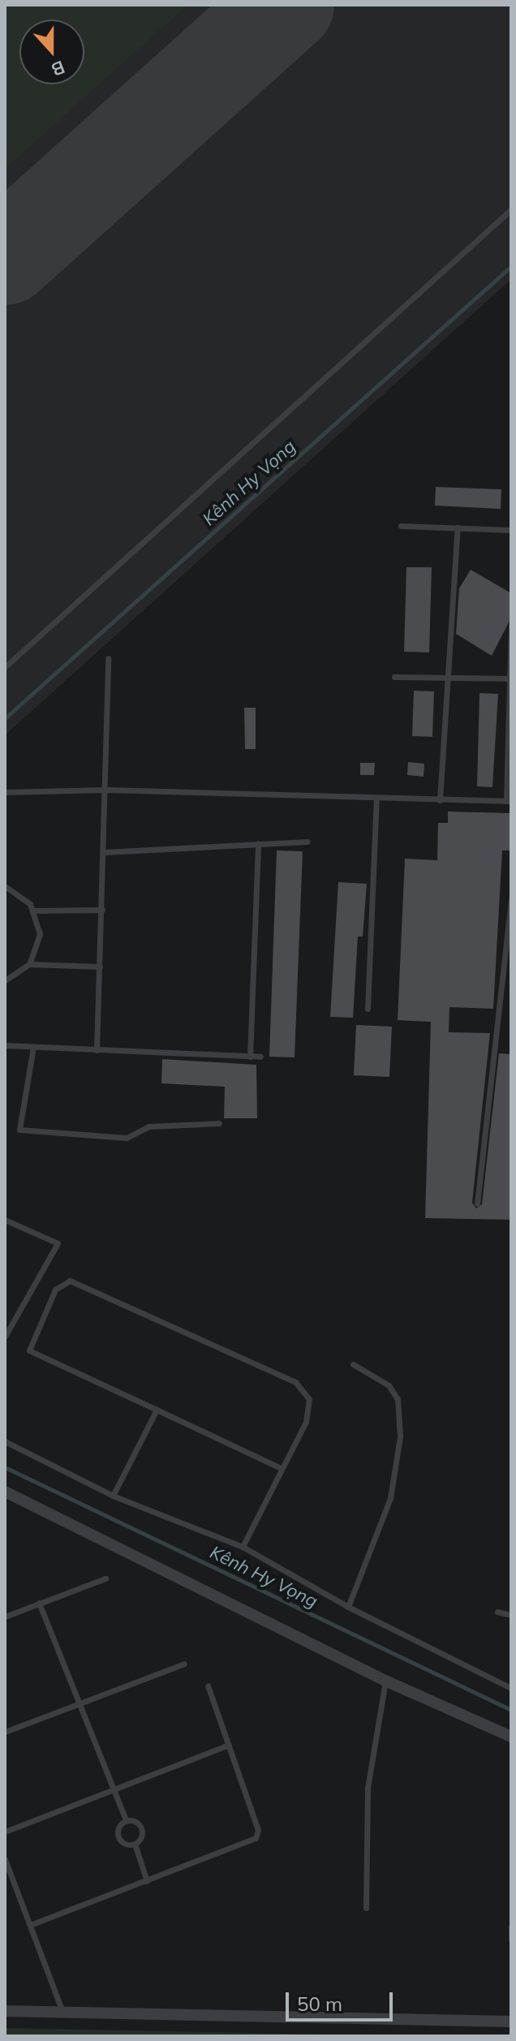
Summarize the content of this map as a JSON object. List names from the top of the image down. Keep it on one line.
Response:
{"water":["Kênh Hy Vọng"],"scale_bar":"50 m","north":"bottom"}
